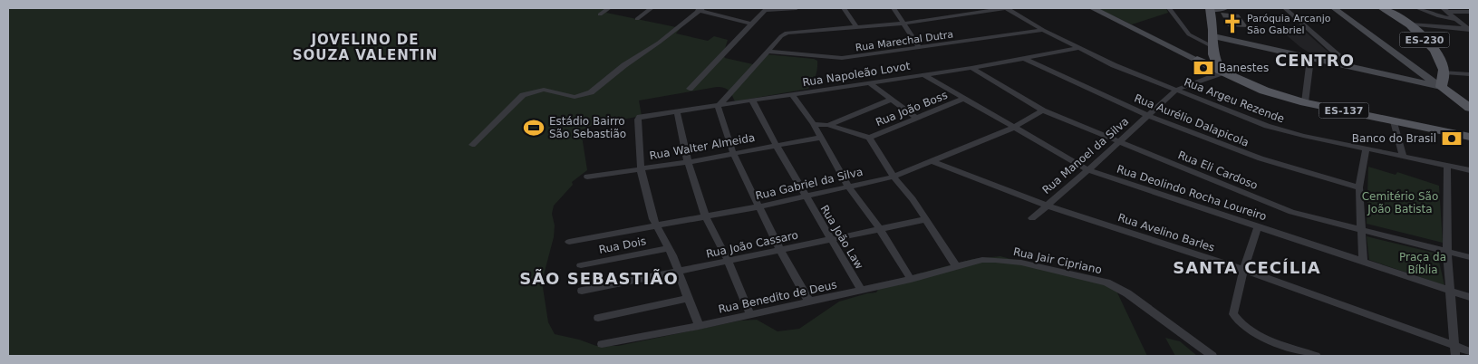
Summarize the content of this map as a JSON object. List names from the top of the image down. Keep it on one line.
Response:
{"streets":{"main road":["ES-230","ES-137"],"street":["Rua Marechal Dutra","Rua Napoleão Lovot","Rua Argeu Rezende","Rua João Boss","Rua Aurélio Dalapicola","Rua Walter Almeida","Rua Manoel da Silva","Rua Eli Cardoso","Rua Gabriel da Silva","Rua Deolindo Rocha Loureiro","Rua Avelino Barles","Rua João Law","Rua João Cassaro","Rua Dois","Rua Jair Cipriano","Rua Benedito de Deus"]},"crossings":[["Rua Marechal Dutra","Rua Argeu Rezende"],["Rua Napoleão Lovot","Rua Argeu Rezende"],["Rua Napoleão Lovot","Rua Aurélio Dalapicola"],["Rua Napoleão Lovot","Rua Walter Almeida"],["Rua Napoleão Lovot","Rua Eli Cardoso"],["Rua Napoleão Lovot","Rua Deolindo Rocha Loureiro"],["Rua Napoleão Lovot","Rua João Law"],["Rua Argeu Rezende","Rua Manoel da Silva"],["Rua João Boss","Rua Deolindo Rocha Loureiro"],["ES-137","Rua Manoel da Silva"],["Rua Aurélio Dalapicola","Rua Manoel da Silva"],["Rua Walter Almeida","Rua João Law"],["Rua Manoel da Silva","Rua Eli Cardoso"],["Rua Manoel da Silva","Rua Deolindo Rocha Loureiro"],["Rua Manoel da Silva","Rua Avelino Barles"],["Rua Eli Cardoso","Rua Gabriel da Silva"],["Rua Gabriel da Silva","Rua Deolindo Rocha Loureiro"],["Rua Gabriel da Silva","Rua Avelino Barles"],["Rua Gabriel da Silva","Rua João Law"],["Rua João Law","Rua João Cassaro"],["Rua João Law","Rua Benedito de Deus"],["Rua Jair Cipriano","Rua Benedito de Deus"]],"districts":["JOVELINO DE SOUZA VALENTIN","CENTRO","SANTA CECÍLIA","SÃO SEBASTIÃO"],"parks":["Cemitério São João Batista","Praça da Bíblia"],"places":{"church":["Paróquia Arcanjo São Gabriel"],"bank":["Banestes","Banco do Brasil"],"sports":["Estádio Bairro São Sebastião"]}}
